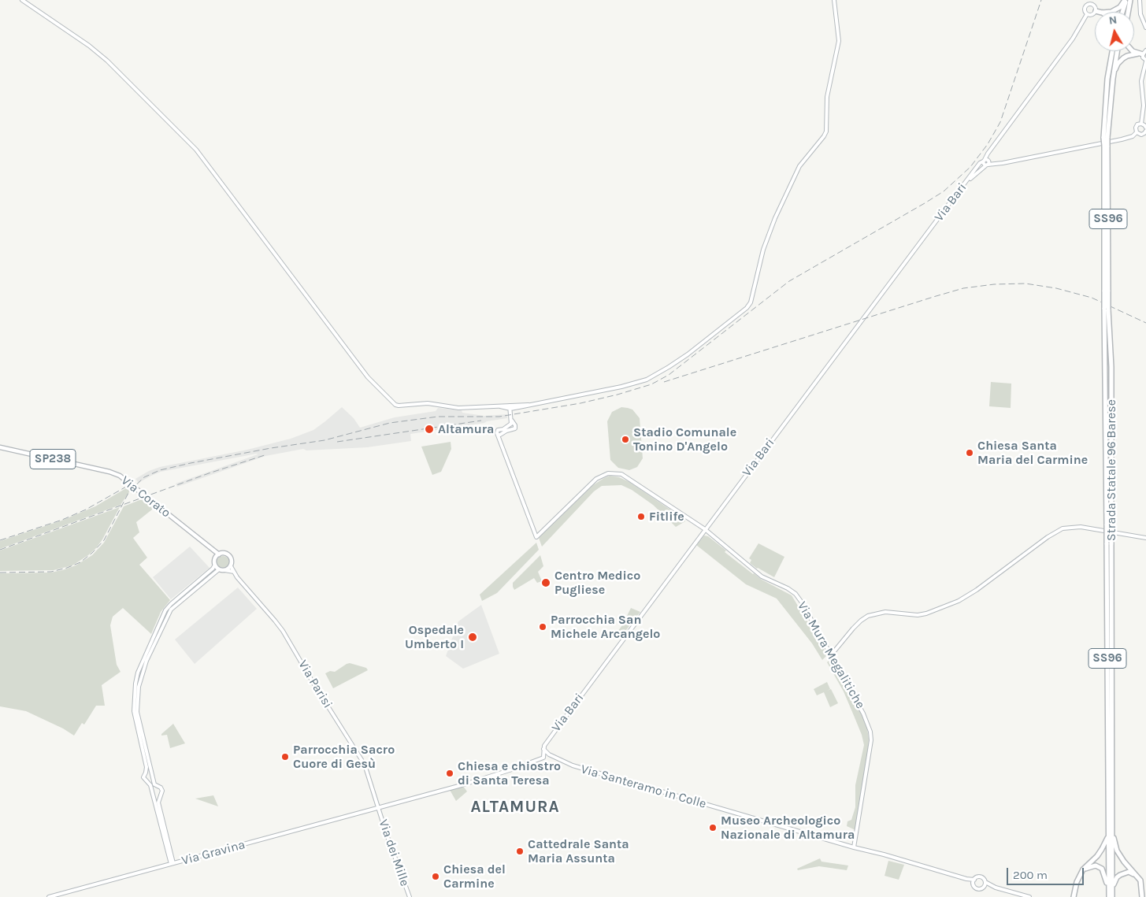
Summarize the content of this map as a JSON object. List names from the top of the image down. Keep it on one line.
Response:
{"streets":{"highway":["SS96","Strada Statale 96 Barese"],"main road":["Via Bari","SP238","Via Corato","Via Mura Megalitiche","Via Parisi","Via Santeramo in Colle","Via Gravina","Via dei Mille"]},"crossings":[["Via Bari","Via Mura Megalitiche"],["Via Bari","Via Santeramo in Colle"],["Via Bari","Via Gravina"],["Via Corato","Via Parisi"],["Via Mura Megalitiche","Via Santeramo in Colle"],["Via Parisi","Via Gravina"],["Via Parisi","Via dei Mille"],["Via Santeramo in Colle","Via Gravina"],["Via Gravina","Via dei Mille"]],"districts":["ALTAMURA"],"places":["Altamura","Stadio Comunale Tonino D'Angelo","Chiesa Santa Maria del Carmine","Fitlife","Centro Medico Pugliese","Parrocchia San Michele Arcangelo","Ospedale Umberto I","Parrocchia Sacro Cuore di Gesù","Chiesa e chiostro di Santa Teresa","Museo Archeologico Nazionale di Altamura","Cattedrale Santa Maria Assunta","Chiesa del Carmine"],"scale_bar":"200 m","north":"top"}
